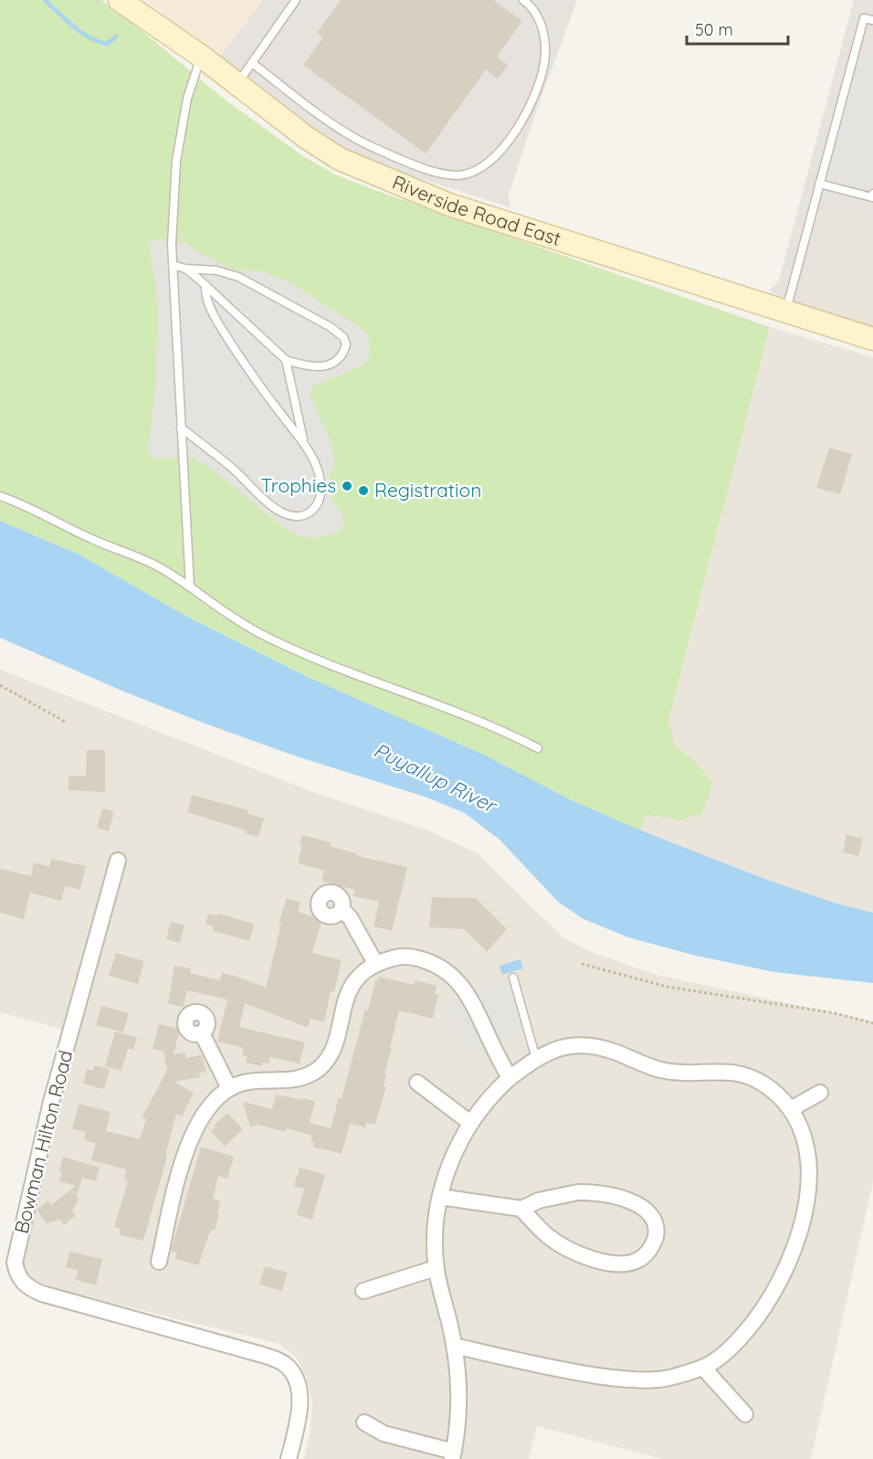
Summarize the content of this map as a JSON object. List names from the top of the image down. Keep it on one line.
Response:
{"streets":{"street":["Riverside Road East","Bowman Hilton Road"]},"water":["Puyallup River"],"places":["Trophies","Registration"],"scale_bar":"50 m"}
